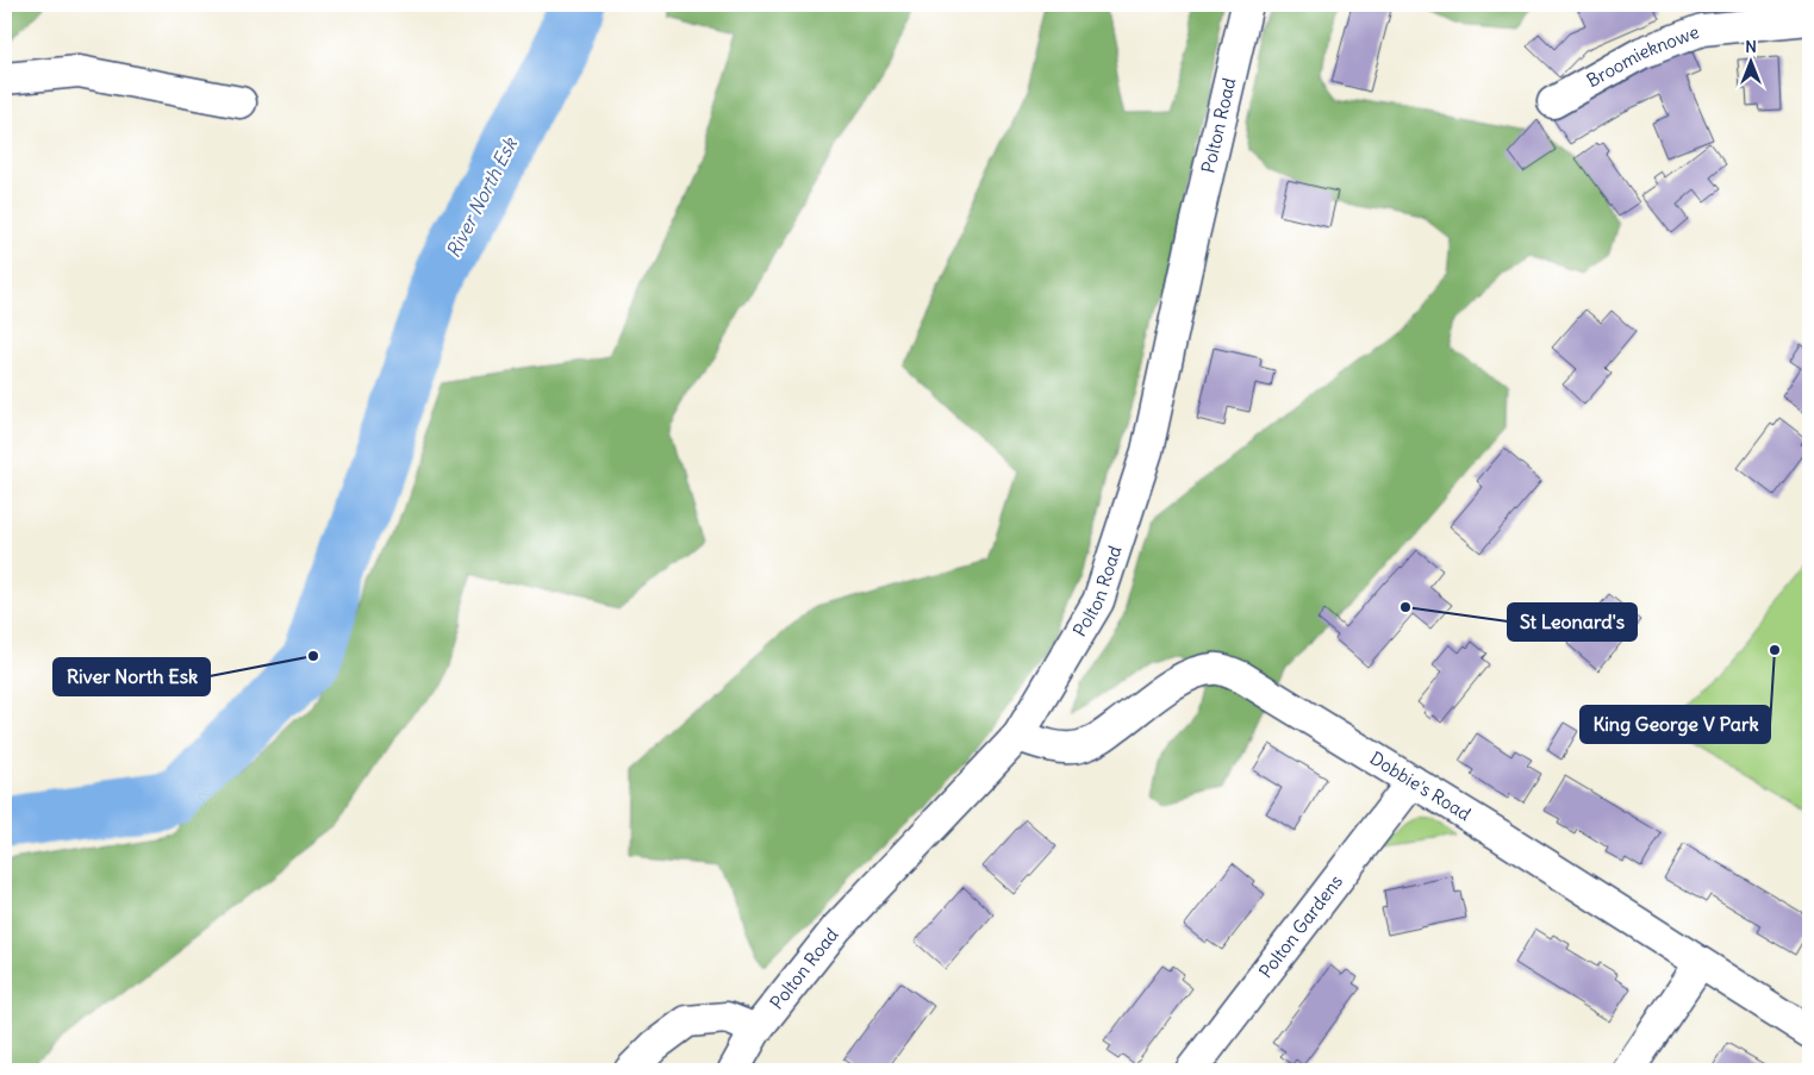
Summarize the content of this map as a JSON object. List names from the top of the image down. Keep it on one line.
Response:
{"streets":{"street":["Broomieknowe","Polton Road","Dobbie's Road","Polton Gardens"]},"crossings":[["Polton Road","Dobbie's Road"],["Dobbie's Road","Polton Gardens"]],"water":["River North Esk"],"places":["St Leonard's","King George V Park","River North Esk"],"north":"top"}
